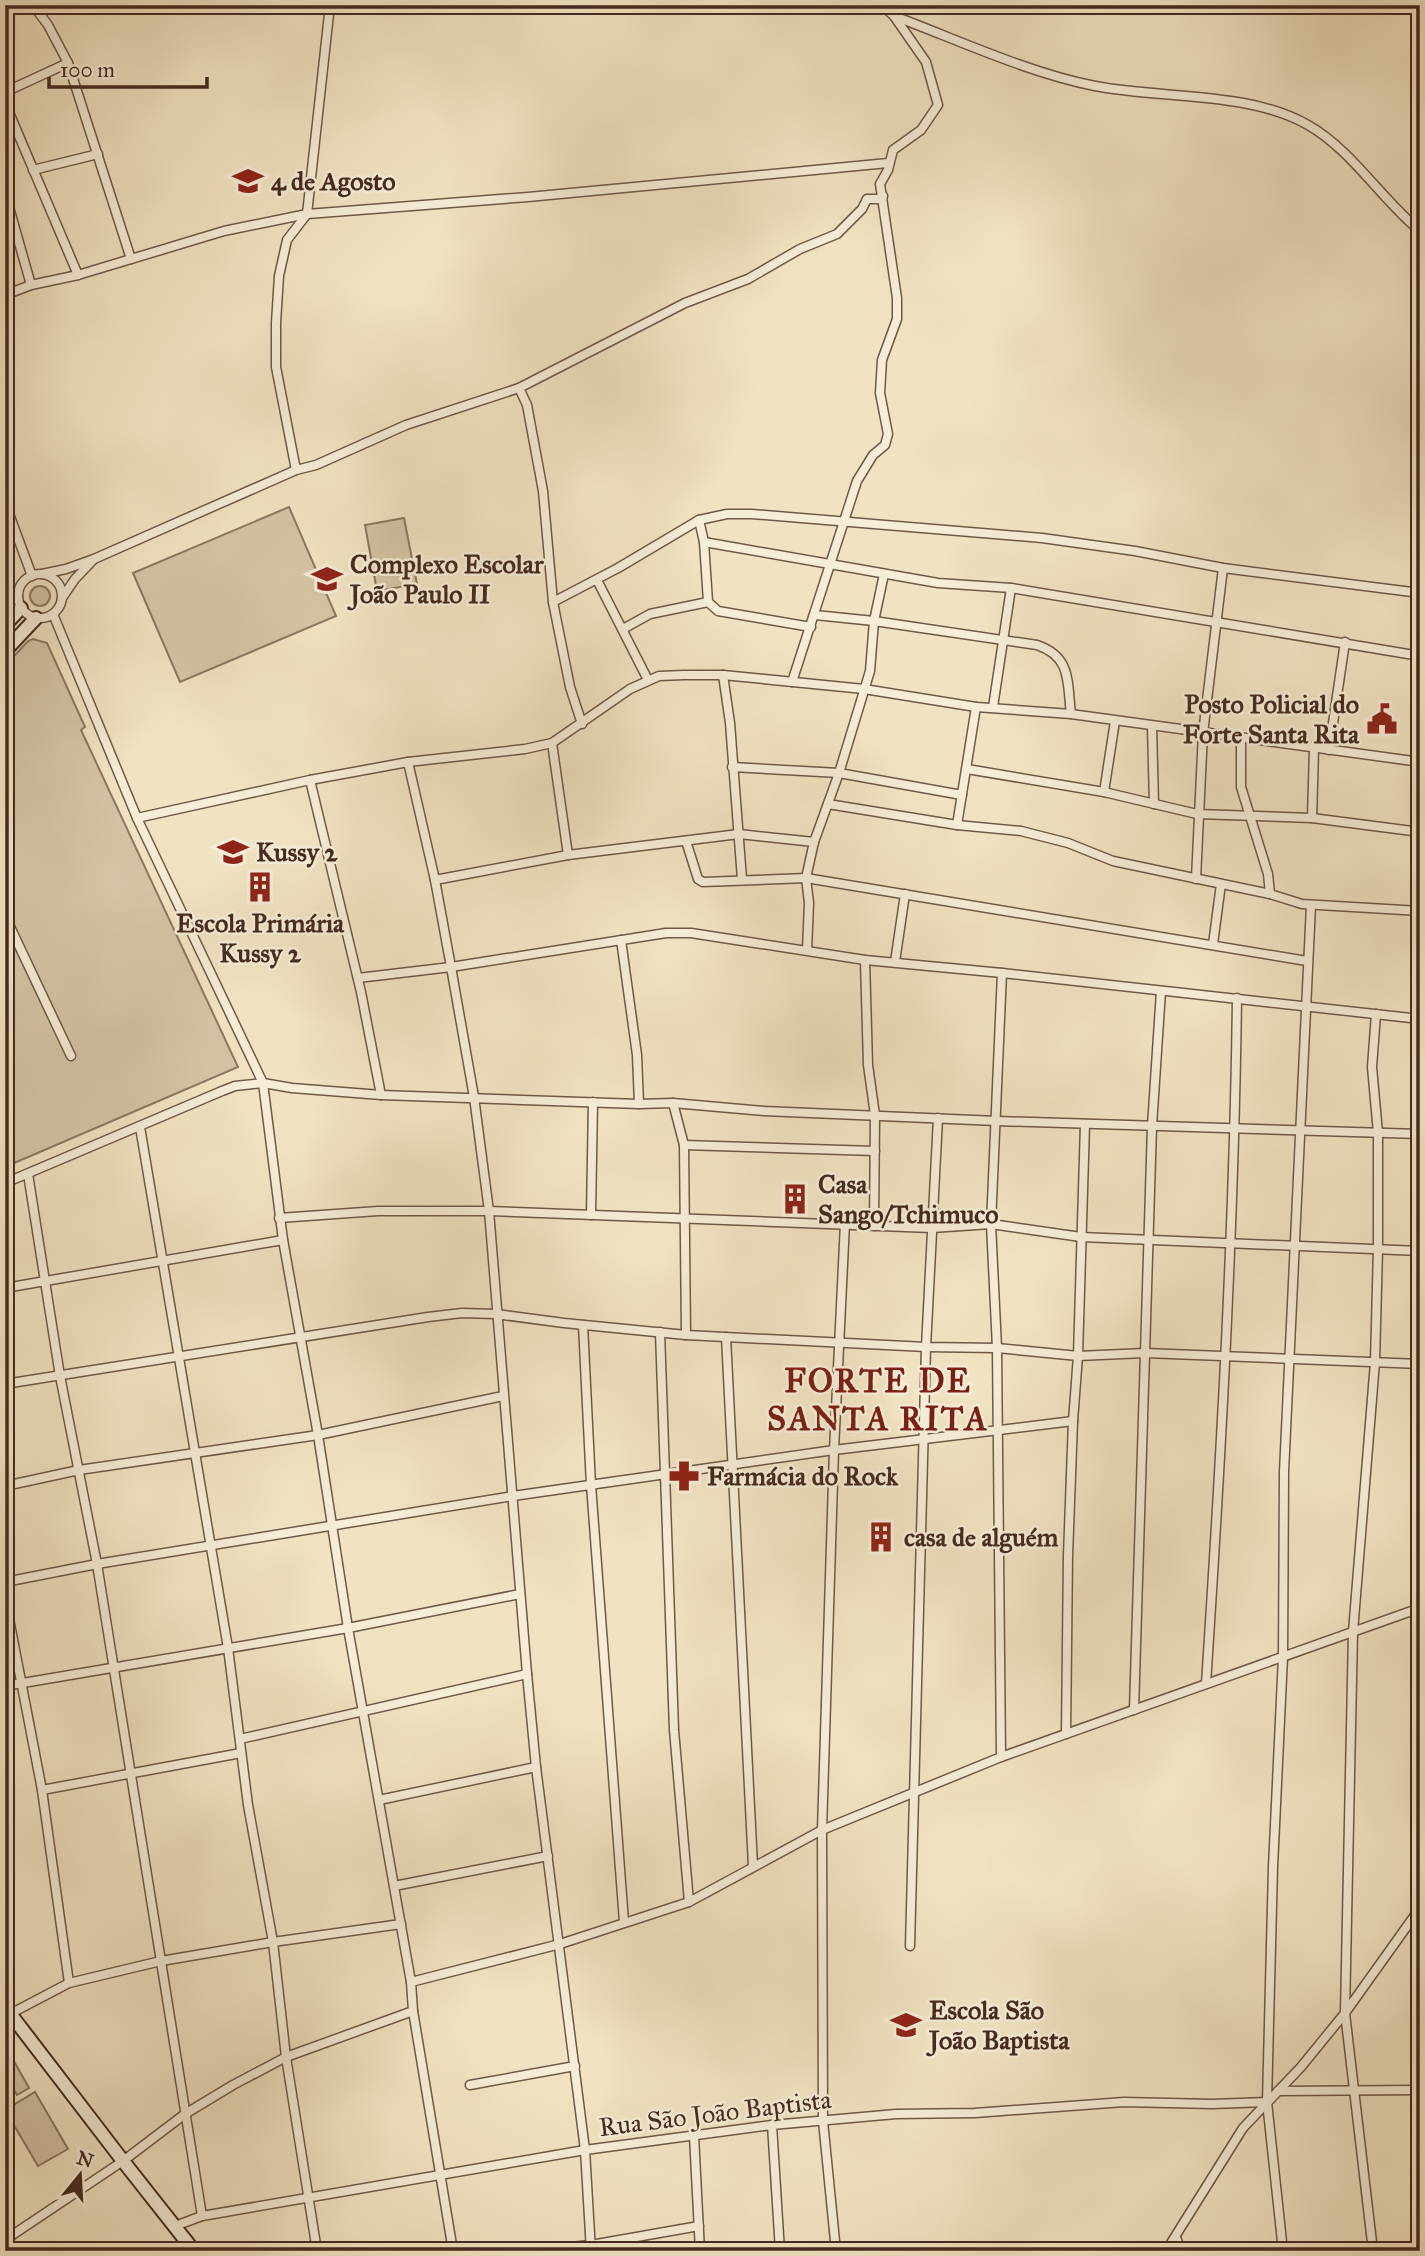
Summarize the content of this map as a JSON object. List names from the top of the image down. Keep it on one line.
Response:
{"streets":{"street":["Rua São João Baptista"]},"districts":["FORTE DE SANTA RITA"],"places":{"school or university":["4 de Agosto","Complexo Escolar João Paulo II","Kussy 2","Escola São João Baptista"],"public building":["Posto Policial do Forte Santa Rita"],"building":["Escola Primária Kussy 2","Casa Sango/Tchimuco","casa de alguém"],"pharmacy":["Farmácia do Rock"]},"scale_bar":"100 m","north":"top"}
